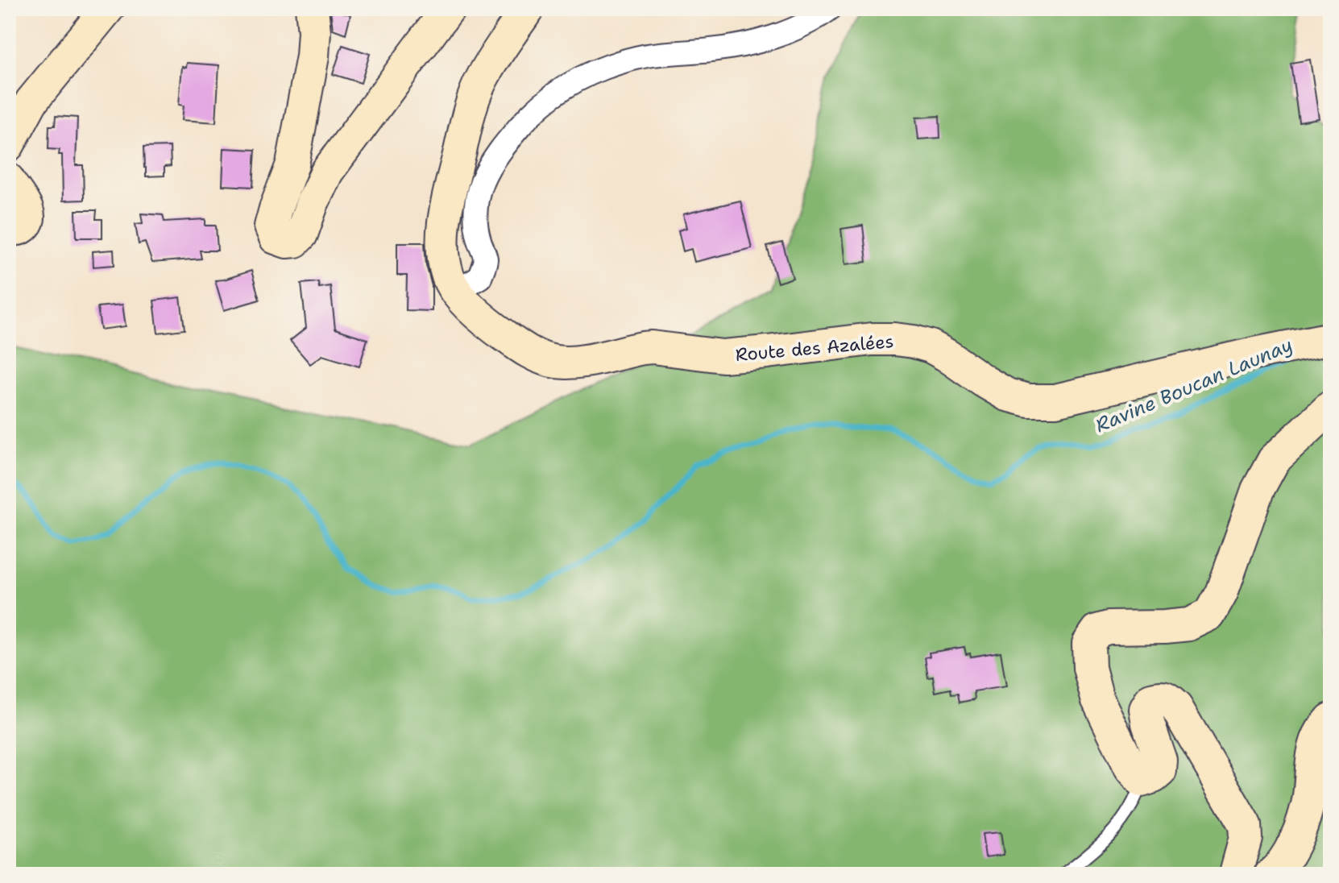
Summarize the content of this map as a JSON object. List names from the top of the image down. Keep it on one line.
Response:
{"streets":{"main road":["Route des Azalées"]},"water":["Ravine Boucan Launay"]}
